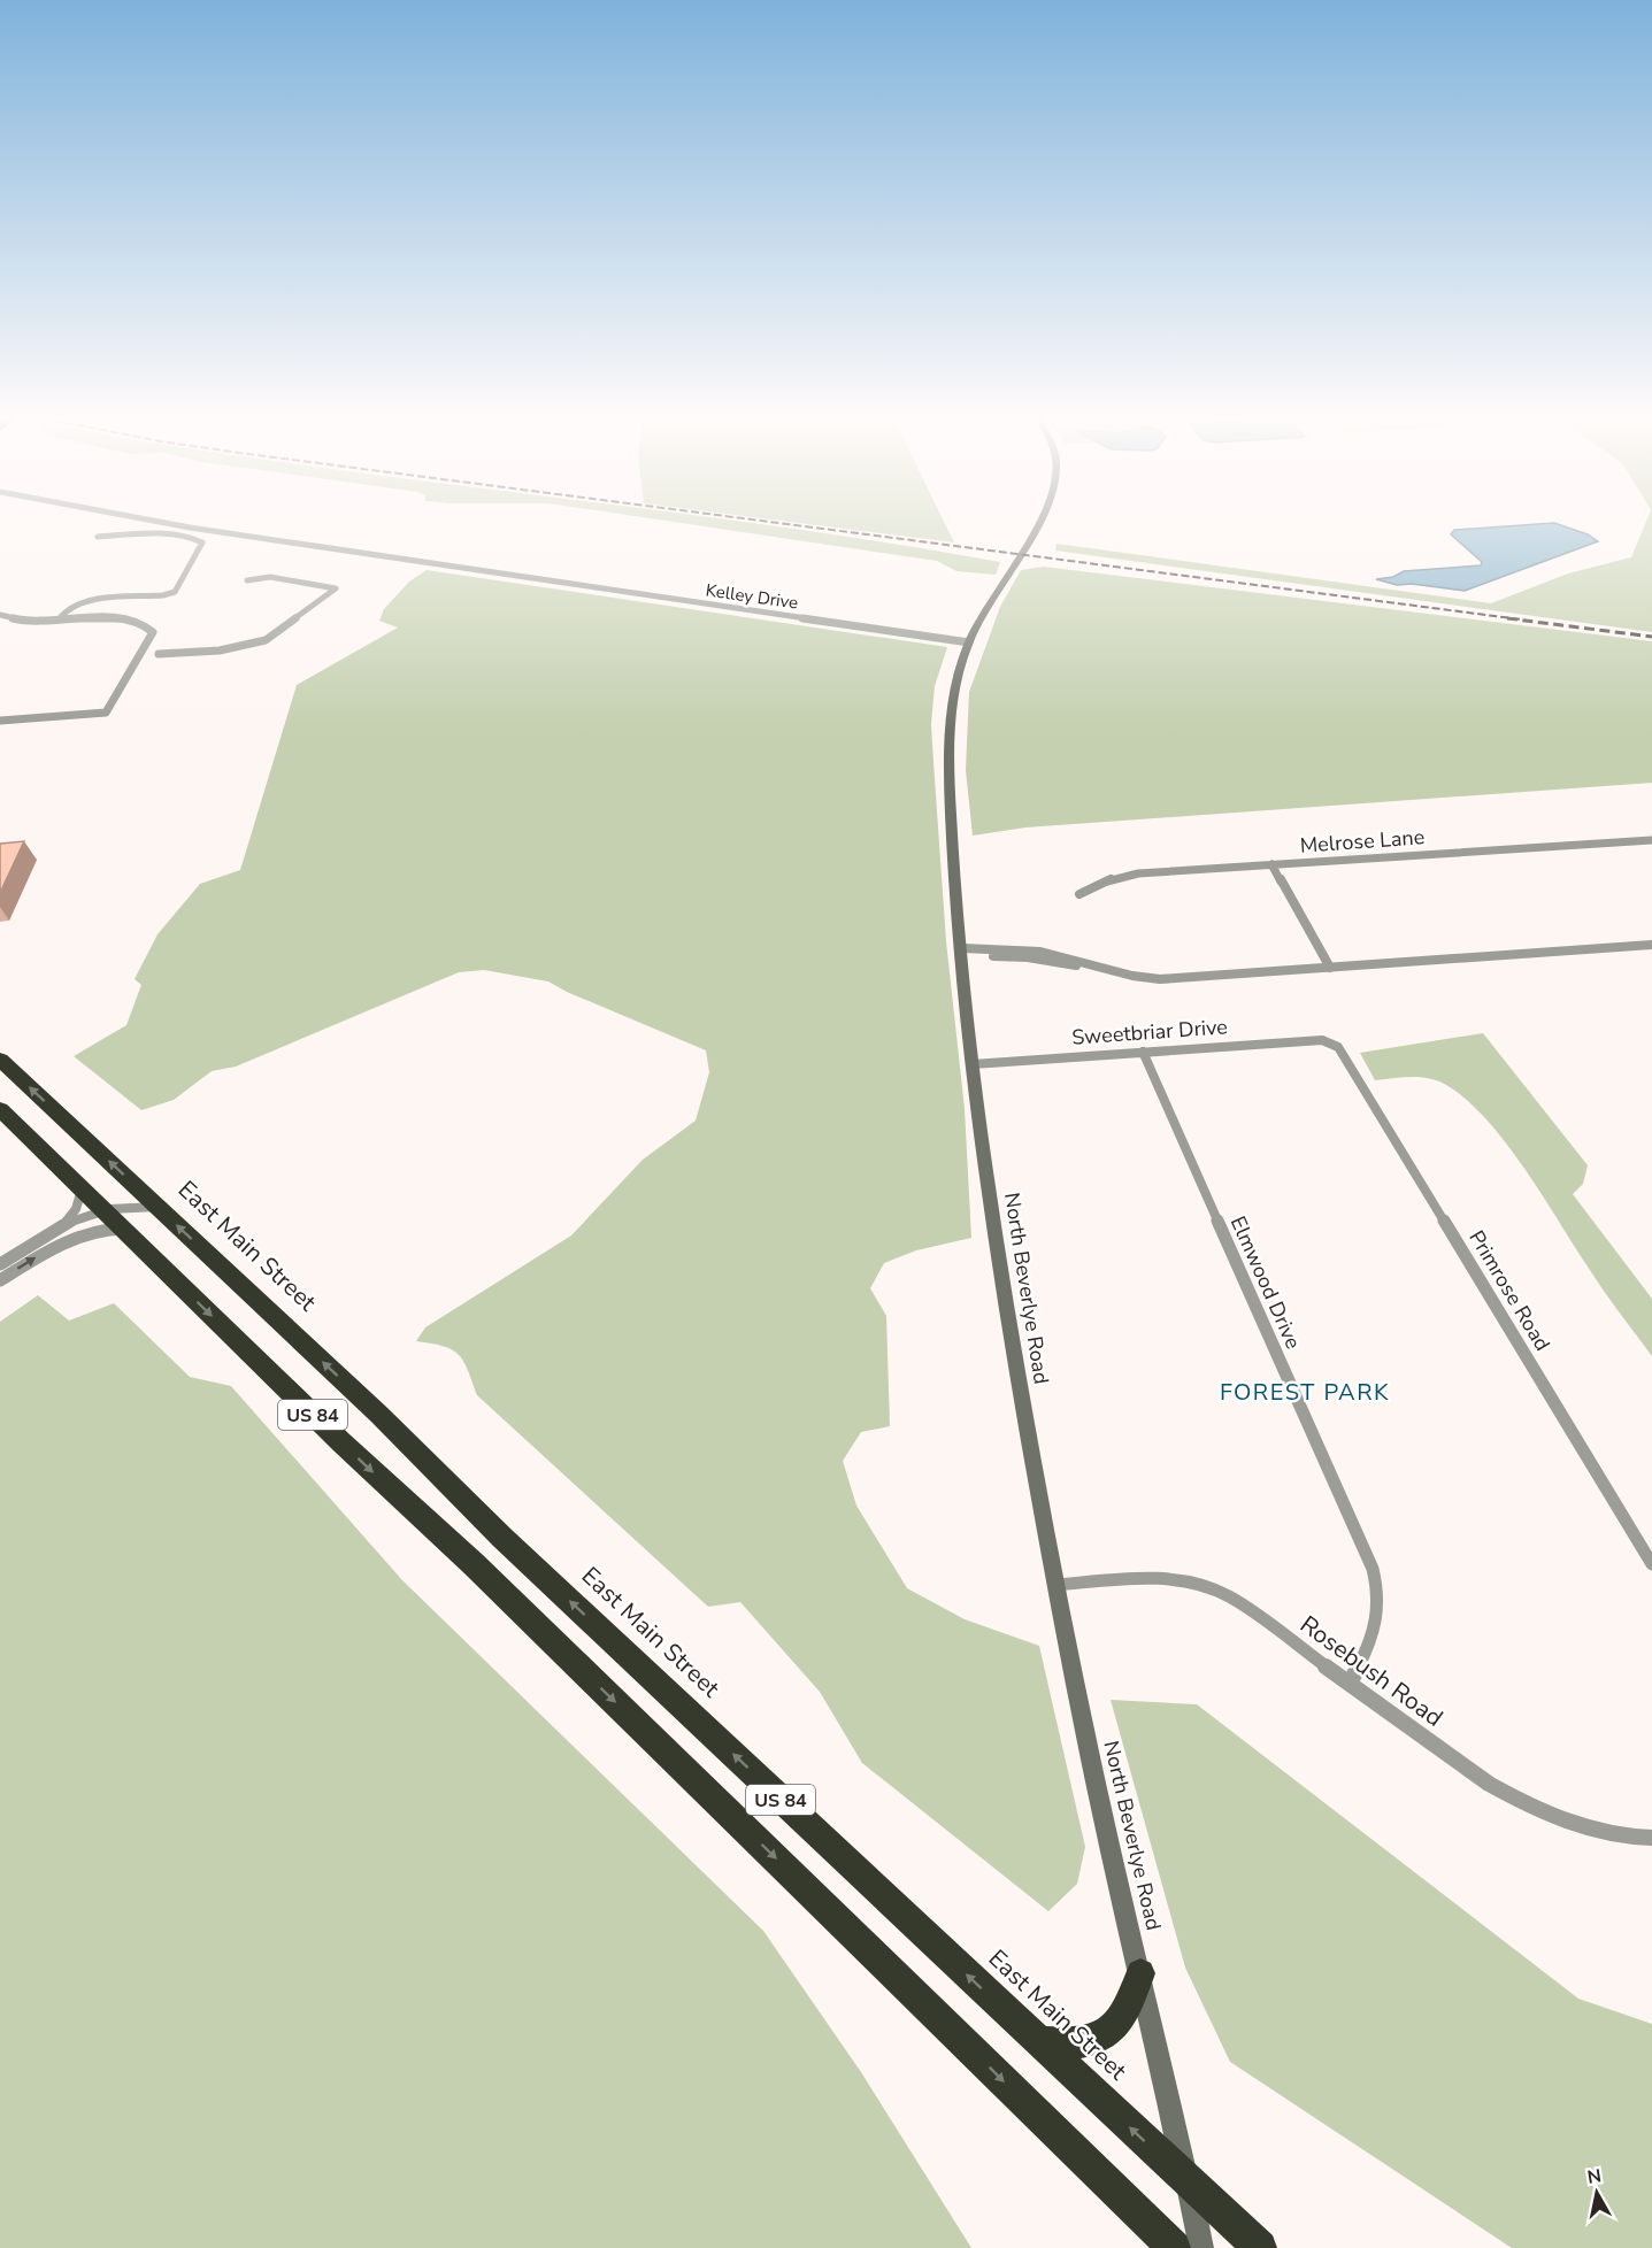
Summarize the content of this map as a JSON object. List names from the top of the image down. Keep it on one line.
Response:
{"streets":{"highway":["East Main Street","US 84"],"street":["Kelley Drive","Melrose Lane","Sweetbriar Drive","Elmwood Drive","North Beverlye Road","Primrose Road","Rosebush Road"]},"crossings":[["Kelley Drive","North Beverlye Road"],["Sweetbriar Drive","Elmwood Drive"],["Sweetbriar Drive","North Beverlye Road"],["Sweetbriar Drive","Primrose Road"],["East Main Street","North Beverlye Road"],["Elmwood Drive","Rosebush Road"],["North Beverlye Road","Rosebush Road"]],"districts":["FOREST PARK"],"north":"top"}
